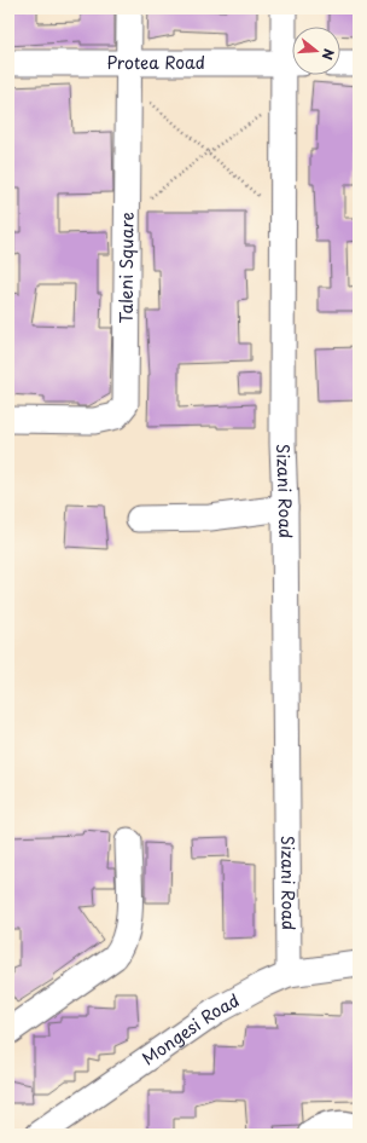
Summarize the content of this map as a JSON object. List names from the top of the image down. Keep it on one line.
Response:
{"streets":{"street":["Protea Road","Taleni Square","Sizani Road","Mongesi Road"]},"crossings":[["Protea Road","Taleni Square"],["Protea Road","Sizani Road"],["Sizani Road","Mongesi Road"]],"north":"right"}
